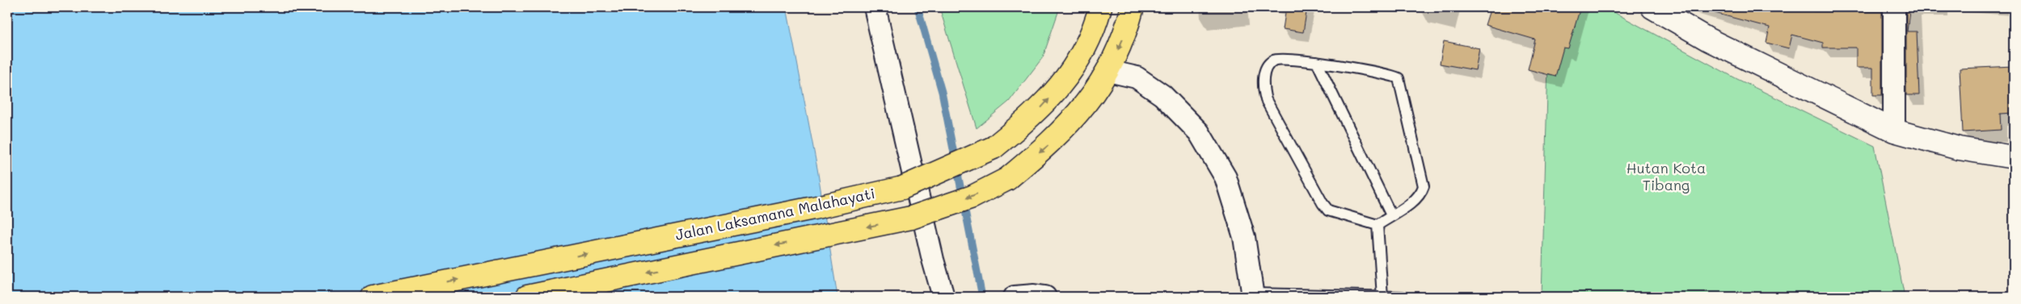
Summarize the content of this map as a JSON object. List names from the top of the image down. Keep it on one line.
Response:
{"streets":{"highway":["Jalan Laksamana Malahayati"]},"parks":["Hutan Kota Tibang"]}
